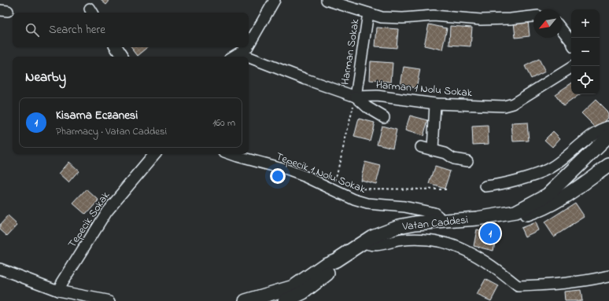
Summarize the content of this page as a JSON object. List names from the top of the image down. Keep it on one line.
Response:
{"streets":{"street":["Harman Sokak","Harman 1 Nolu Sokak","Tepecik 1 Nolu Sokak","Tepecik Sokak","Vatan Caddesi"]},"crossings":[["Harman Sokak","Harman 1 Nolu Sokak"],["Tepecik 1 Nolu Sokak","Vatan Caddesi"]],"north":"bottom left","page":{"map_buttons":["+","−"],"search":"Search here","heading":"Nearby","list":[{"mark":"1","name":"Kisarna Eczanesi","note":"Pharmacy · Vatan Caddesi","value":"160 m"}],"pins":"1"}}
